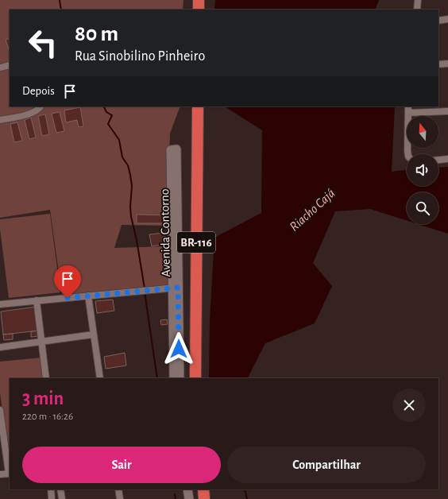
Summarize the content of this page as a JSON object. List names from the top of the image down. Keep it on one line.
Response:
{"streets":{"highway":["BR-116"],"street":["Avenida Contorno"]},"water":["Riacho Cajá"],"north":"top","page":{"turn":["80 m","Rua Sinobilino Pinheiro"],"then":"Depois","heading":["3 min","220 m · 16:26"],"buttons":["Sair","Compartilhar"]}}
